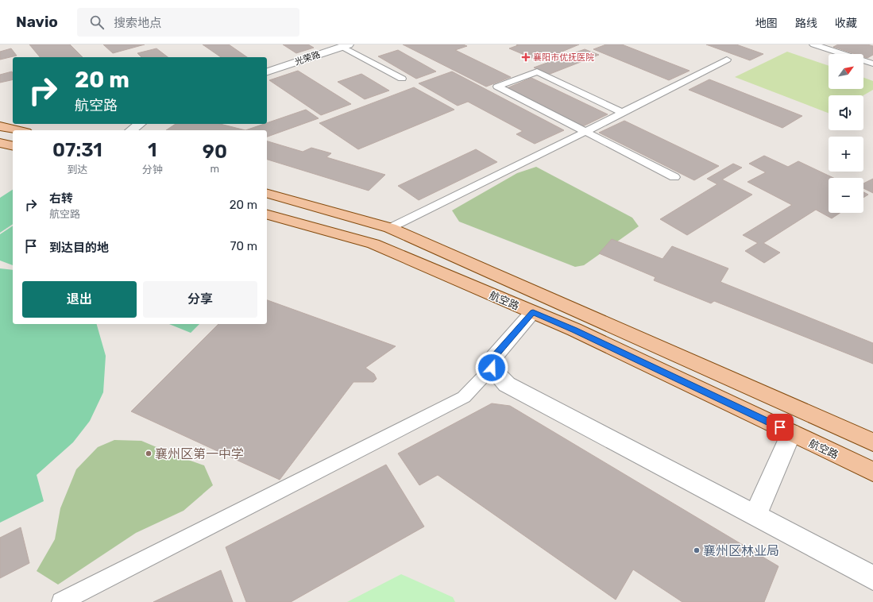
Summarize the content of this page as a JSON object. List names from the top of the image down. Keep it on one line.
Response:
{"streets":{"main road":["航空路"],"street":["光荣路"]},"places":{"health":["襄阳市优抚医院"],"other":["襄州区第一中学","襄州区林业局"]},"north":"top right","page":{"header":"Navio","search":"搜索地点","nav":["地图","路线","收藏"],"map_buttons":["+","−"],"turn":["20 m","航空路"],"eta":["07:31","到达","1","分钟","90","m"],"list":[{"name":"右转","note":"航空路","value":"20 m"},{"name":"到达目的地","value":"70 m"}],"buttons":["退出","分享"]}}
